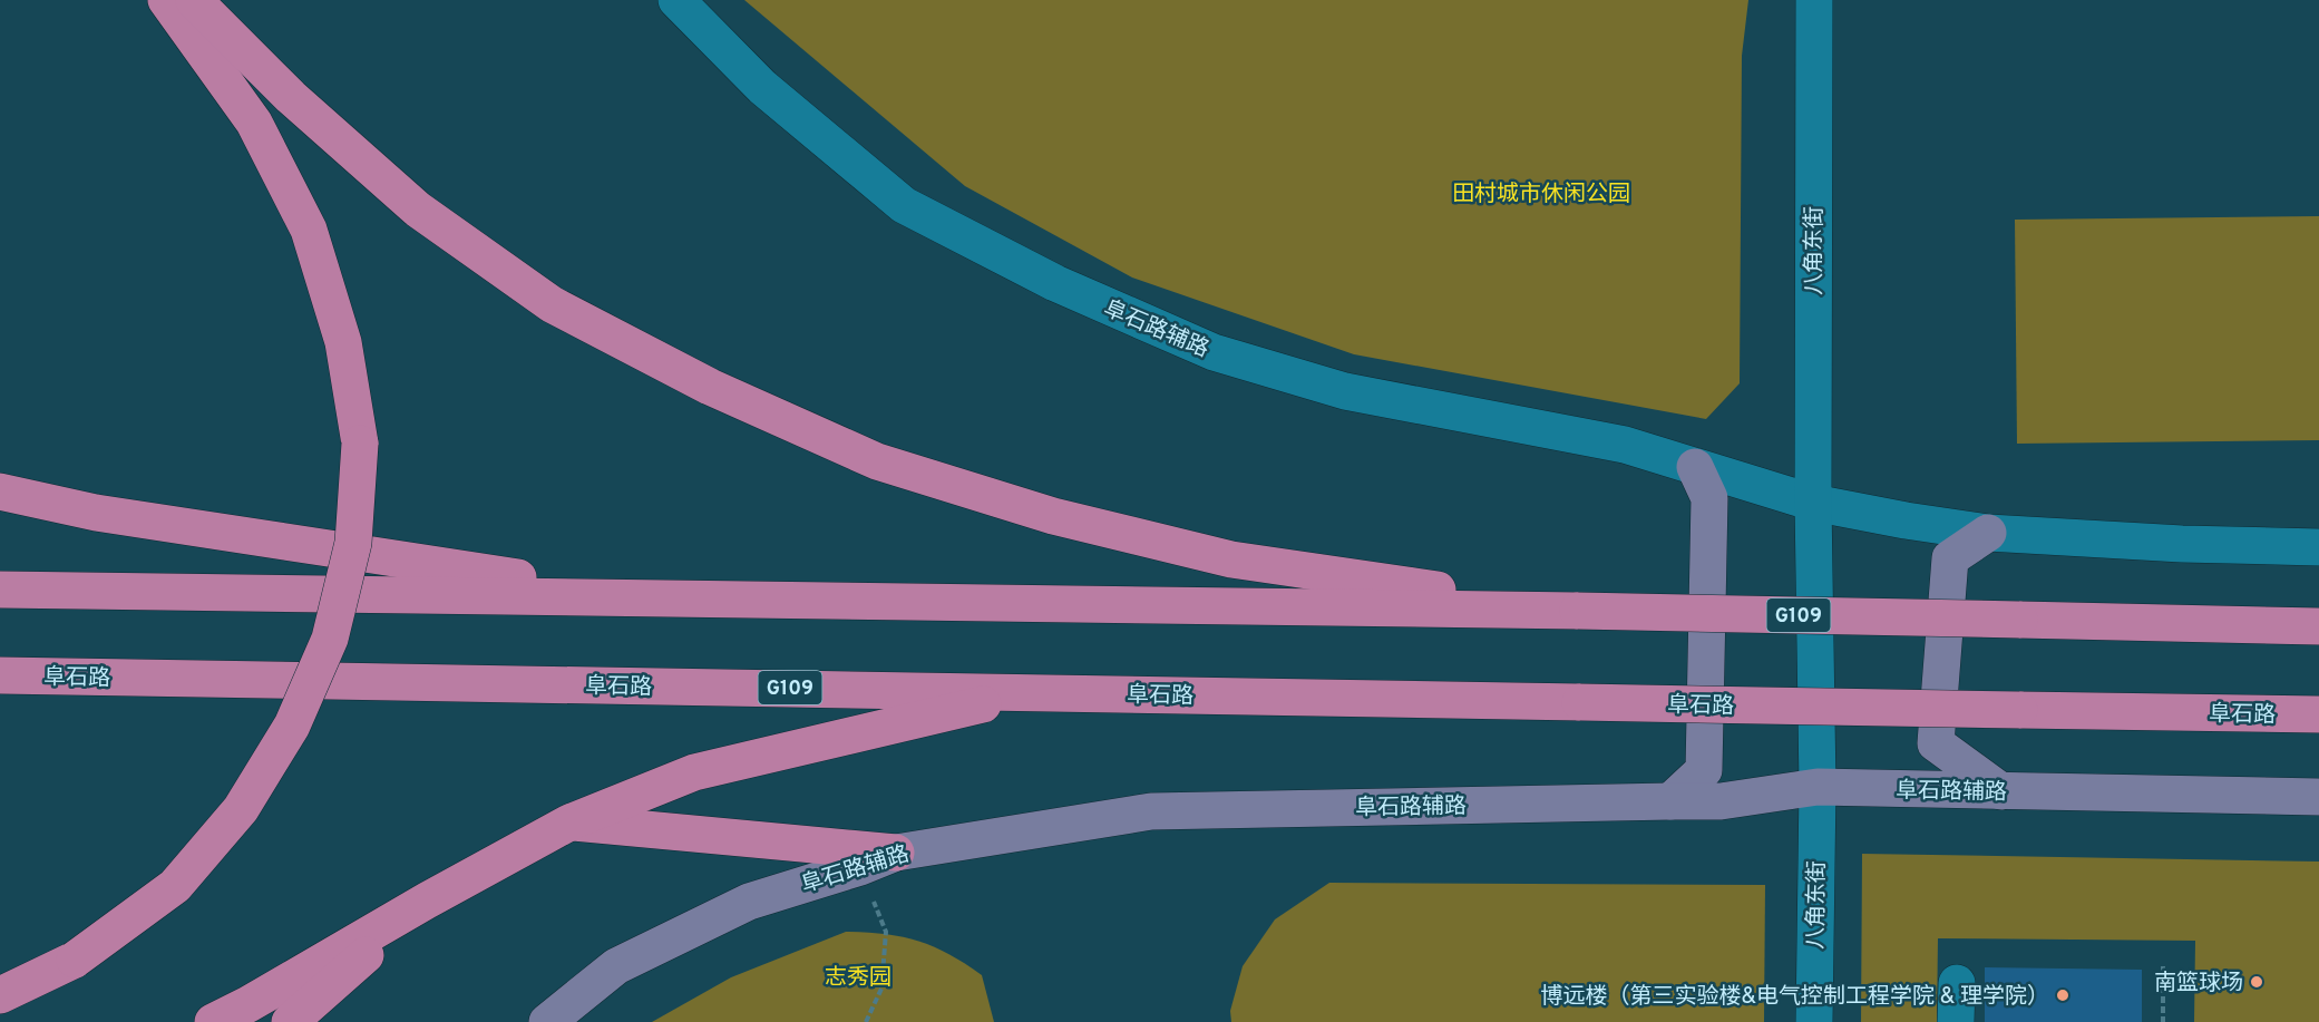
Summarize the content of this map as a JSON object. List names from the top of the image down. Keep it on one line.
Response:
{"streets":{"highway":["G109","阜石路"],"main road":["阜石路辅路"],"street":["八角东街"]},"crossings":[["八角东街","阜石路辅路"]],"parks":["田村城市休闲公园","志秀园"],"places":["南篮球场","博远楼（第三实验楼&电气控制工程学院 & 理学院）"]}
